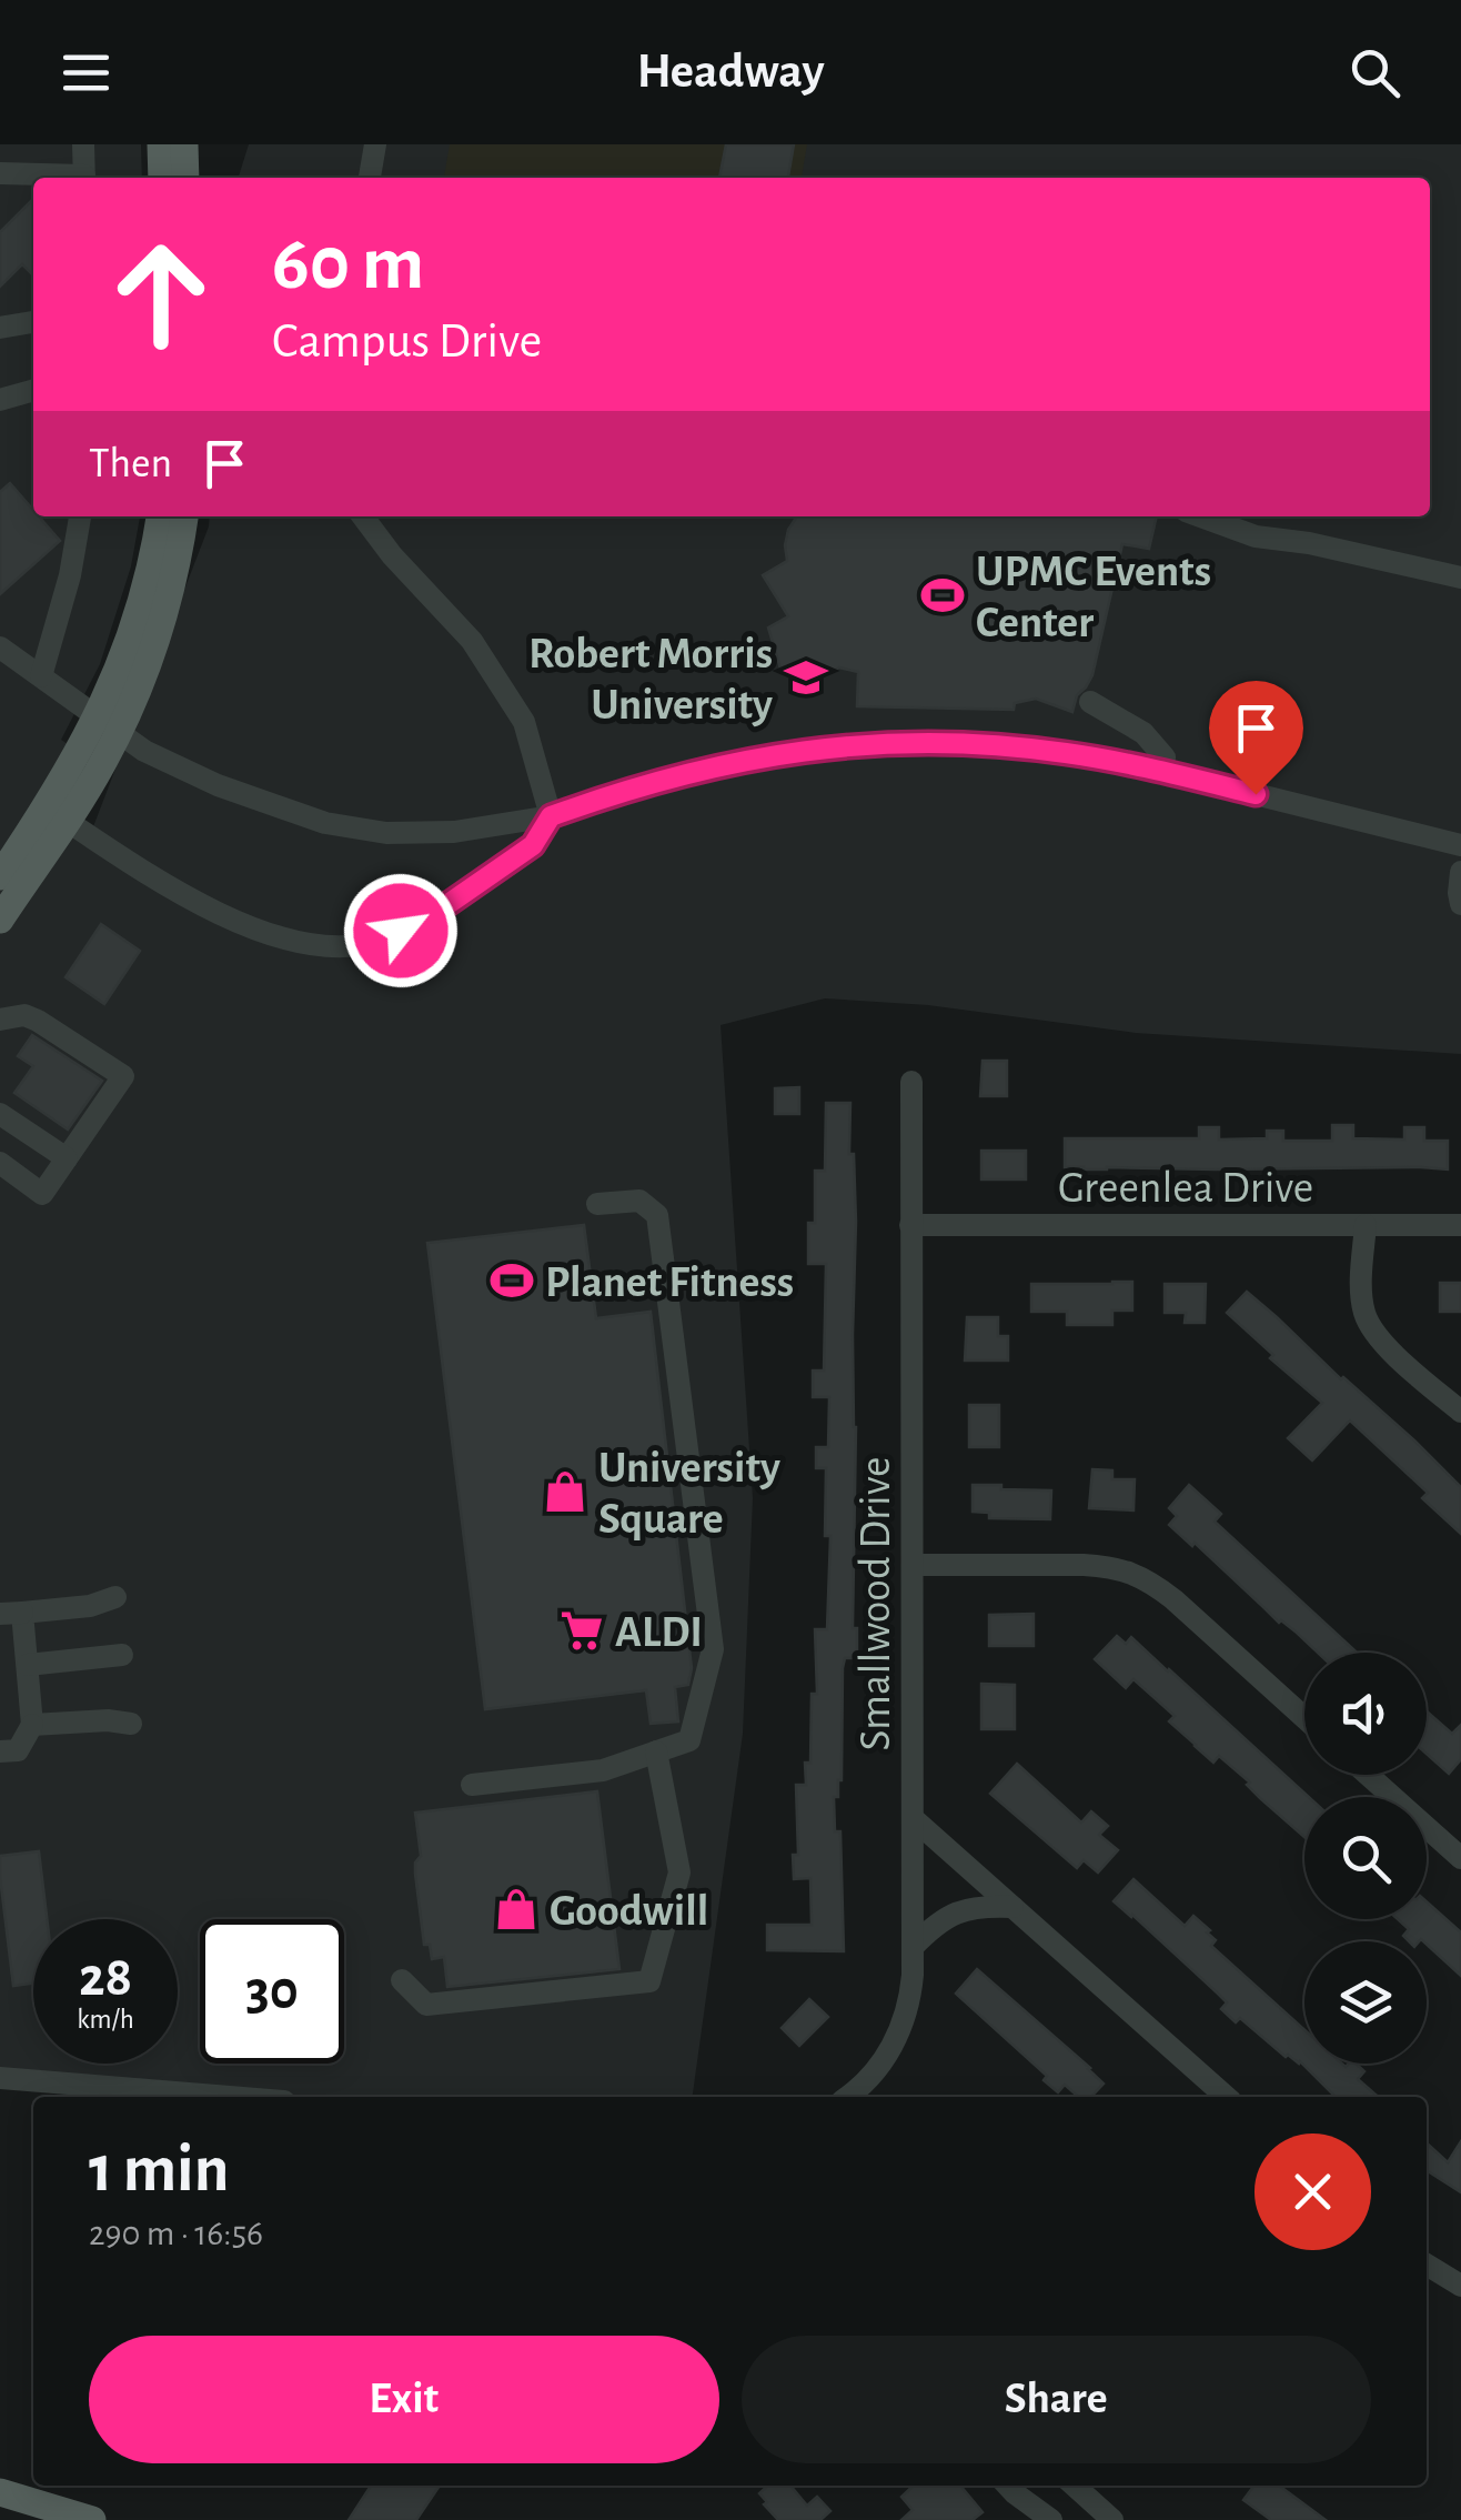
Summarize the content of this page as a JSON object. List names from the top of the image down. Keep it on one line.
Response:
{"streets":{"street":["Greenlea Drive","Smallwood Drive"]},"crossings":[["Greenlea Drive","Smallwood Drive"]],"places":{"sports":["UPMC Events Center","Planet Fitness"],"school or university":["Robert Morris University"],"shop":["University Square","Goodwill"],"supermarket":["ALDI"]},"page":{"header":"Headway","turn":["60 m","Campus Drive"],"then":"Then","speed":"28 km/h","limit":"30","heading":["1 min","290 m · 16:56"],"buttons":["Exit","Share"]}}
